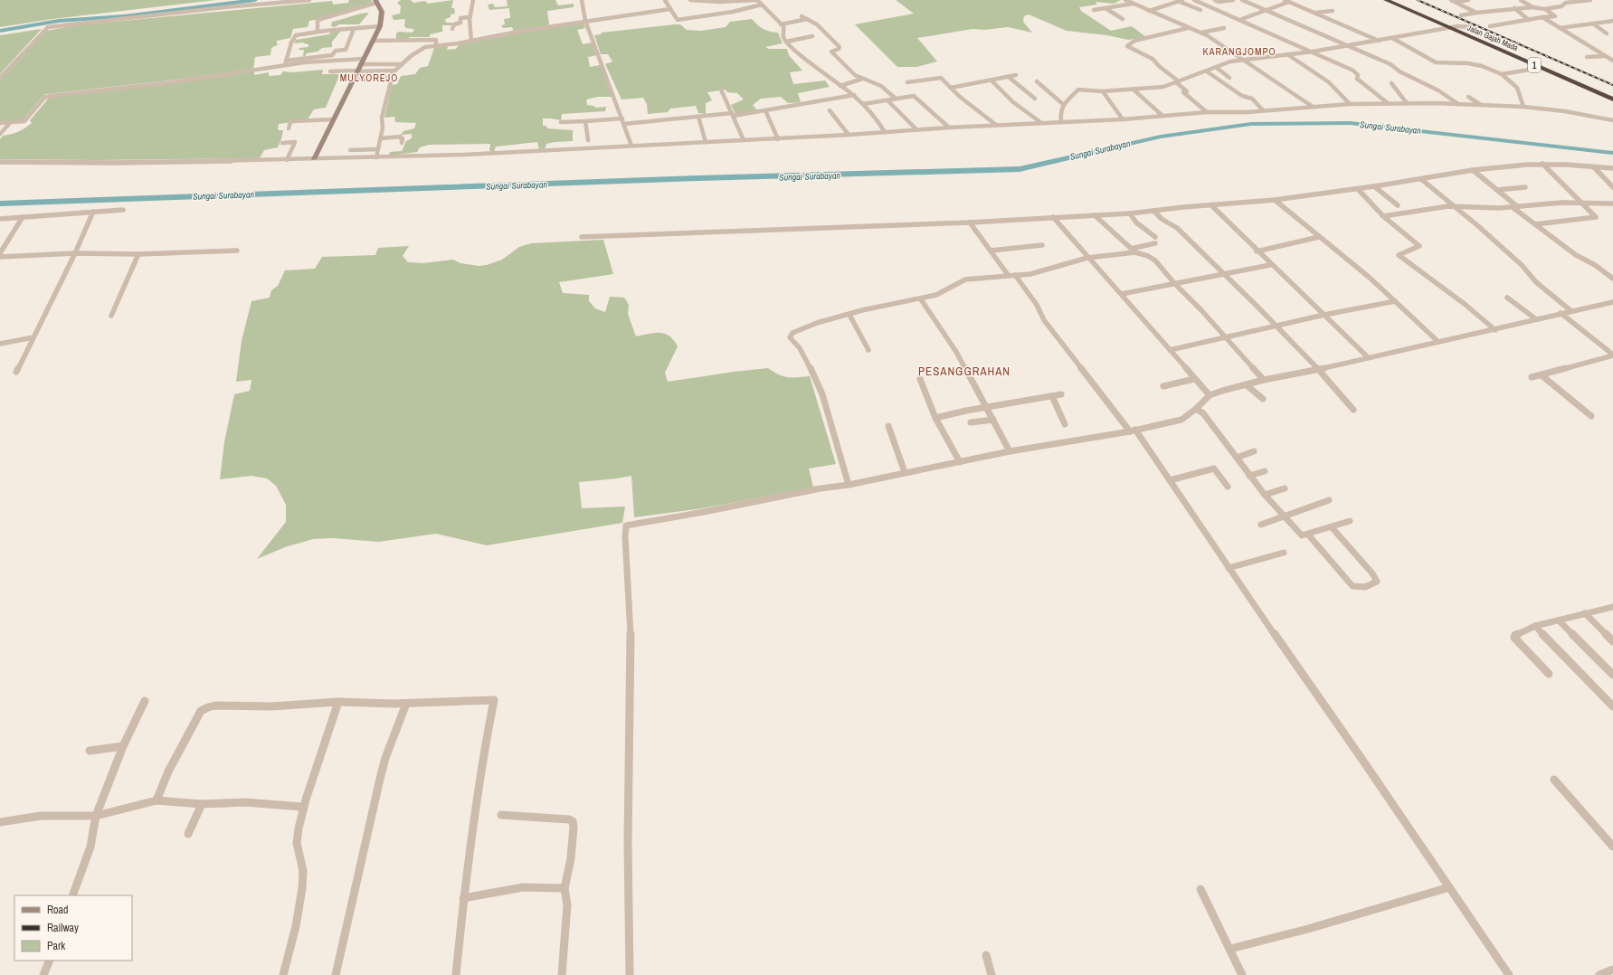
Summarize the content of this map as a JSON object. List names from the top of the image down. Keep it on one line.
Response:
{"streets":{"highway":["Jalan Gajah Mada","1"]},"districts":["KARANGJOMPO","MULYOREJO","PESANGGRAHAN"],"water":["Sungai Surabayan"],"legend":["Road","Railway","Park"]}
